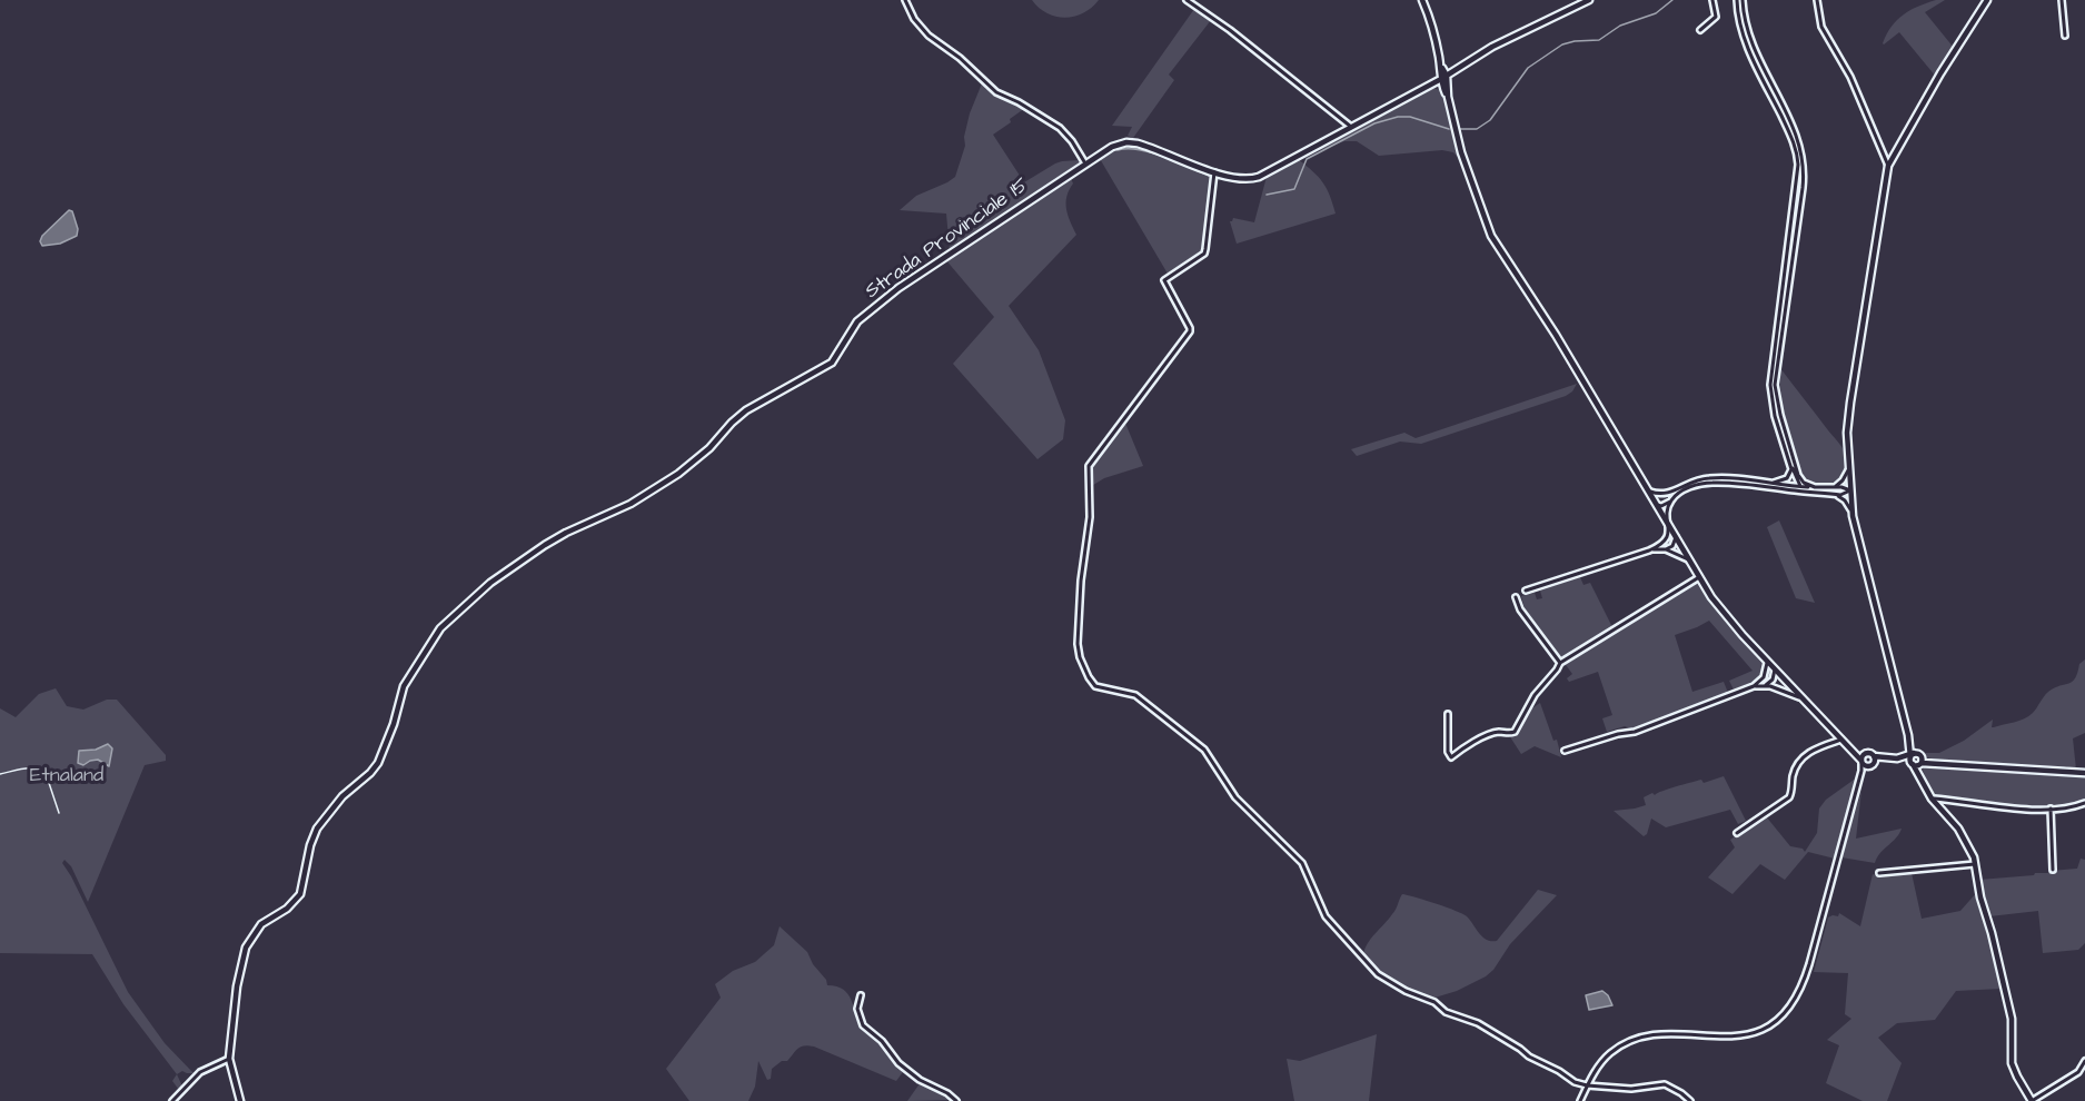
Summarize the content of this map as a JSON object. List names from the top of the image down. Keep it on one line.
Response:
{"streets":{"street":["Strada Provinciale 15"]},"parks":["Etnaland"]}
